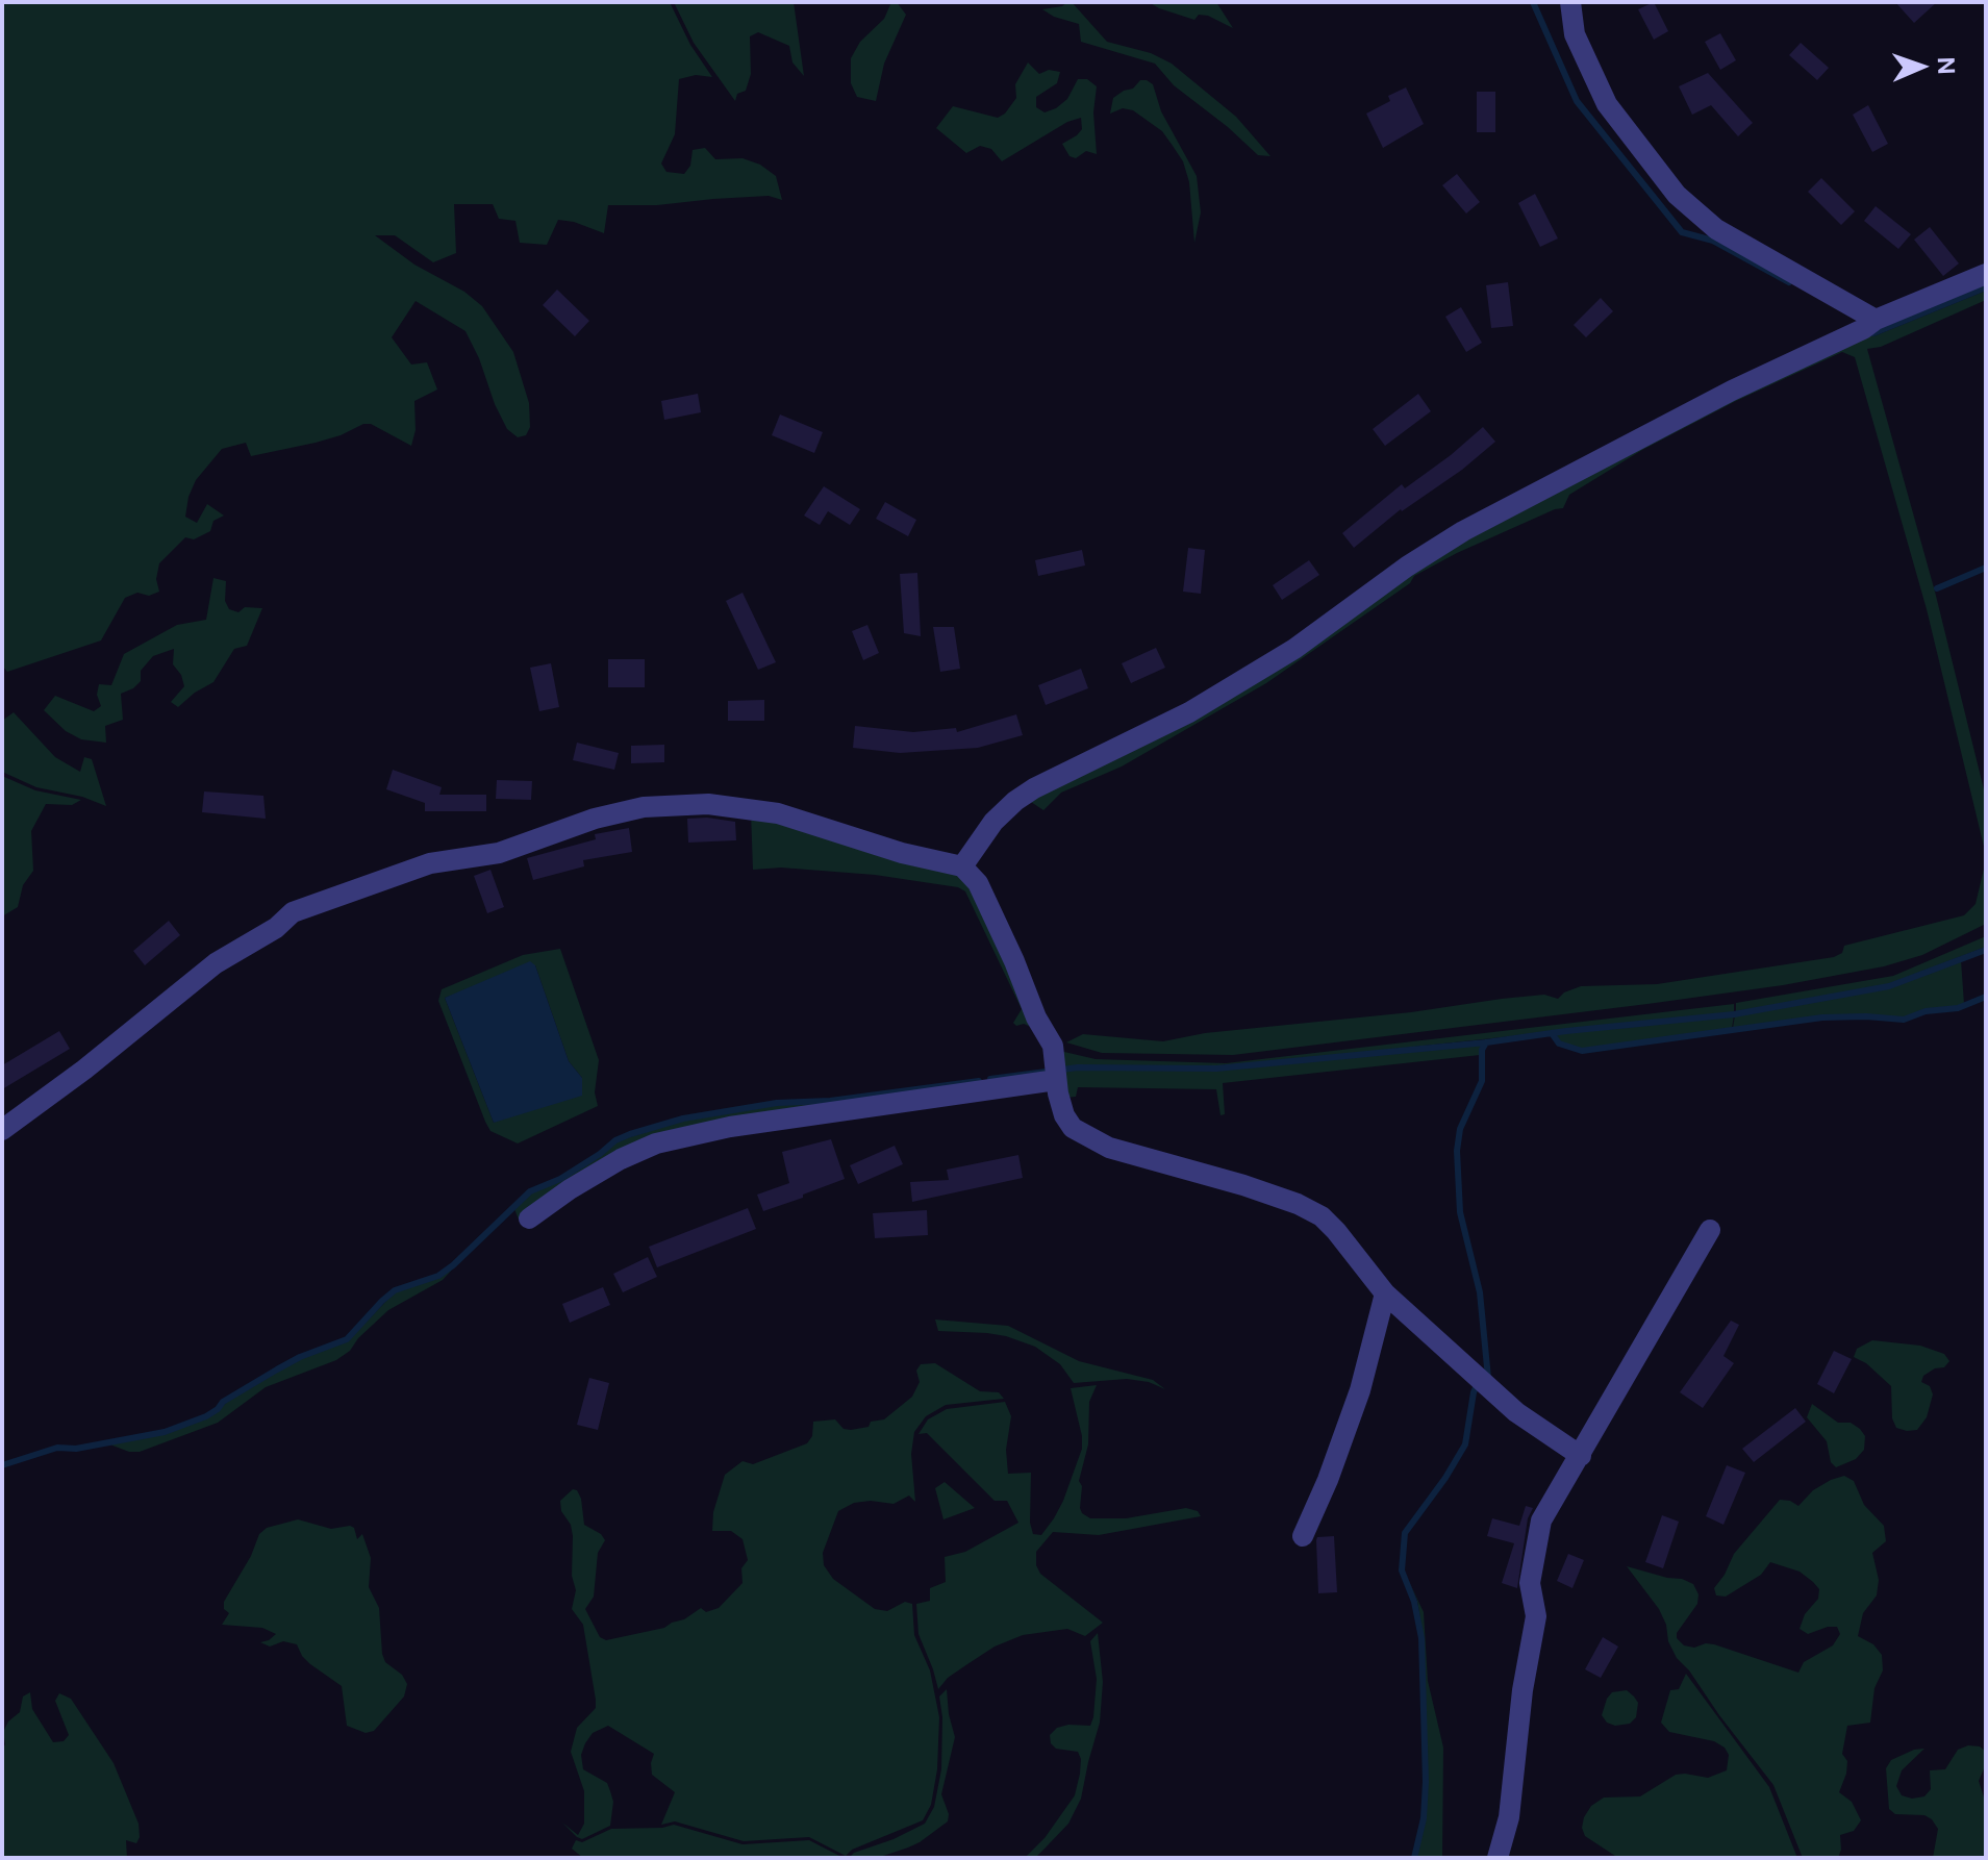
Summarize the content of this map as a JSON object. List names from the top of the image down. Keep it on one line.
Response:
{"north":"right"}
